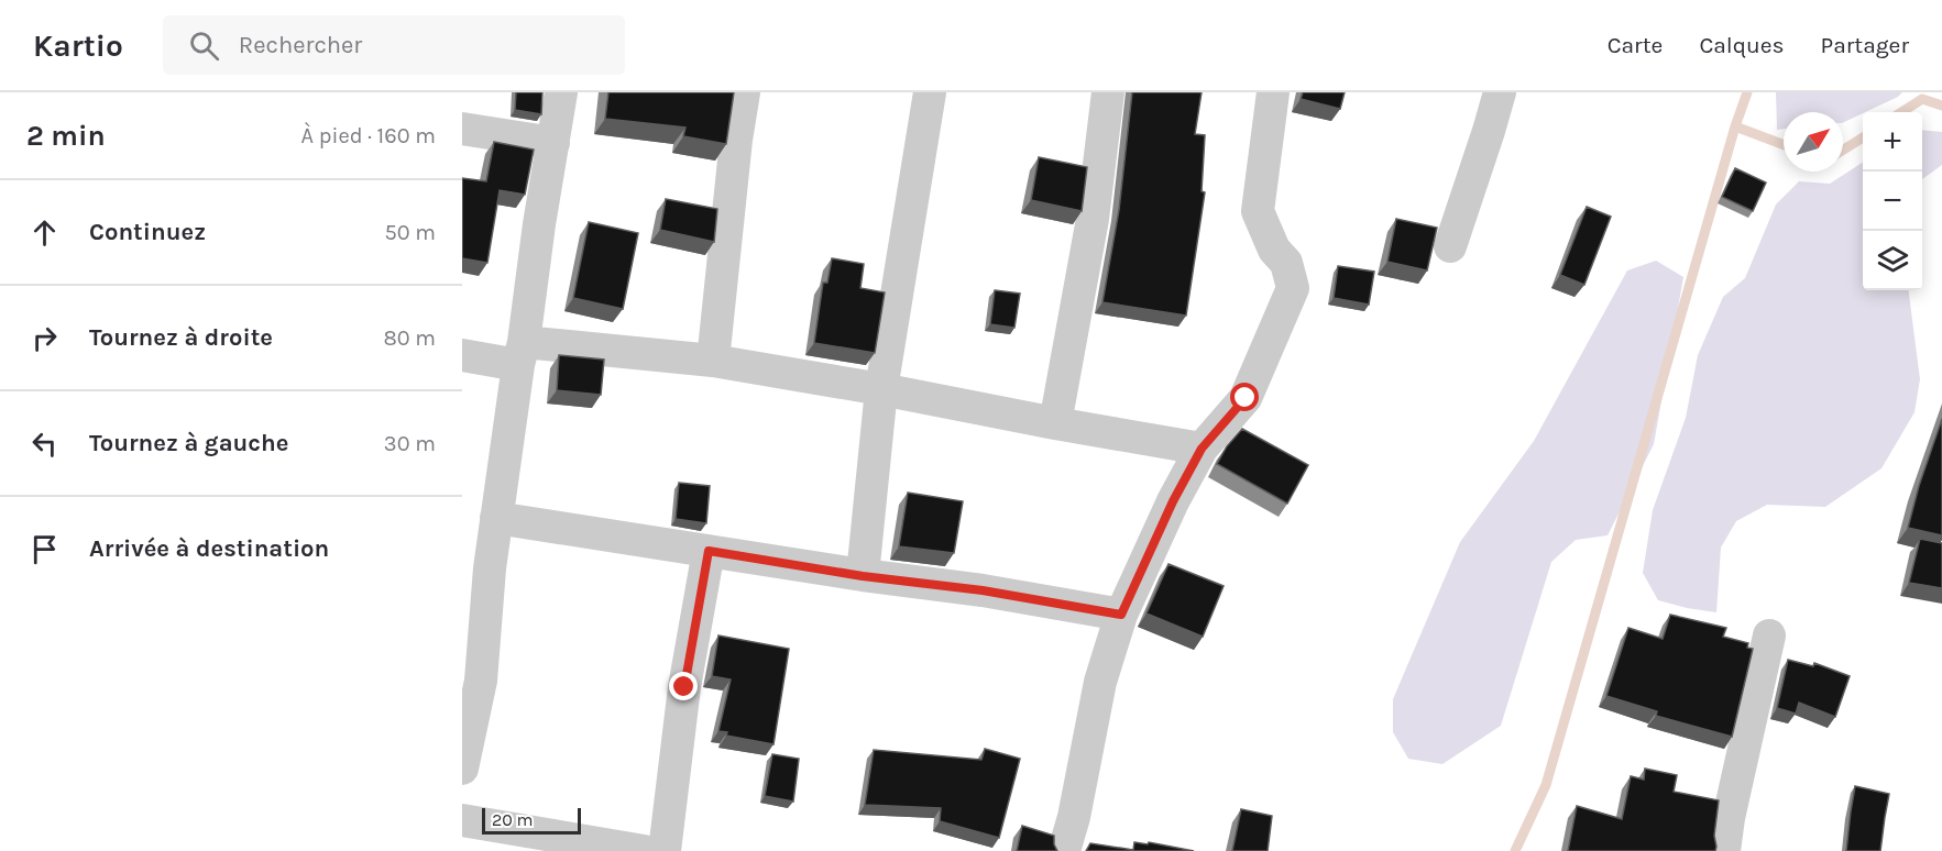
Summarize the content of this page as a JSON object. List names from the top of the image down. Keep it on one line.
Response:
{"scale_bar":"20 m","north":"top right","page":{"header":"Kartio","search":"Rechercher","nav":["Carte","Calques","Partager"],"heading":["2 min","À pied · 160 m"],"map_buttons":["+","−"],"list":[["Continuez","50 m"],["Tournez à droite","80 m"],["Tournez à gauche","30 m"],"Arrivée à destination"],"scale":"20 m"}}
